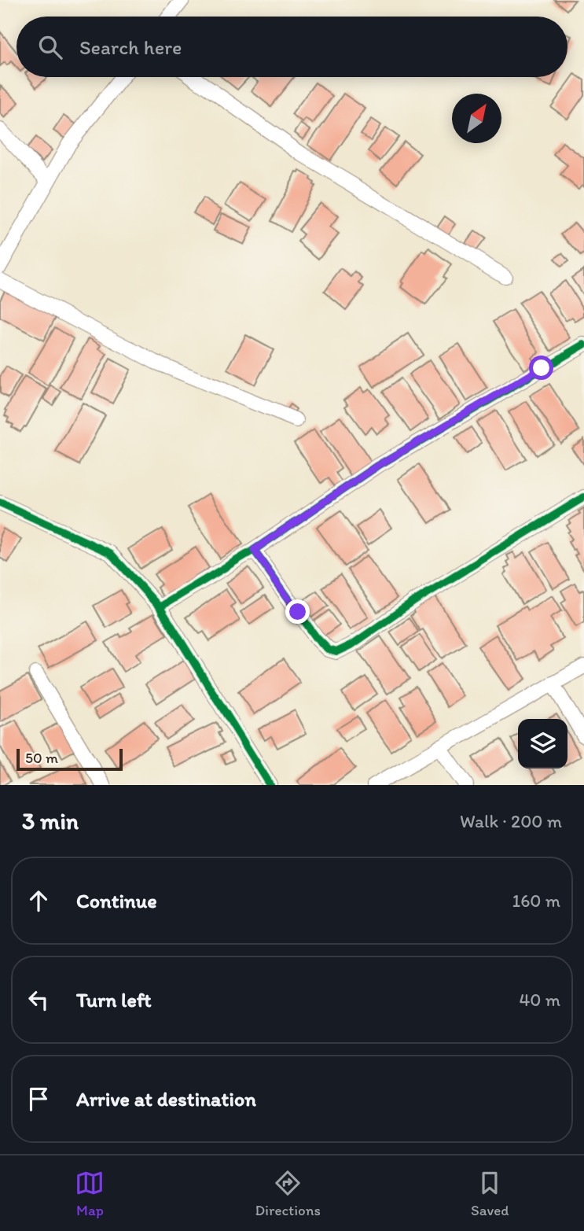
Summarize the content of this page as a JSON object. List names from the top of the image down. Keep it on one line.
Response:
{"scale_bar":"50 m","north":"top right","page":{"search":"Search here","scale":"50 m","heading":["3 min","Walk · 200 m"],"list":[["Continue","160 m"],["Turn left","40 m"],"Arrive at destination"],"nav":["Map","Directions","Saved"]}}
